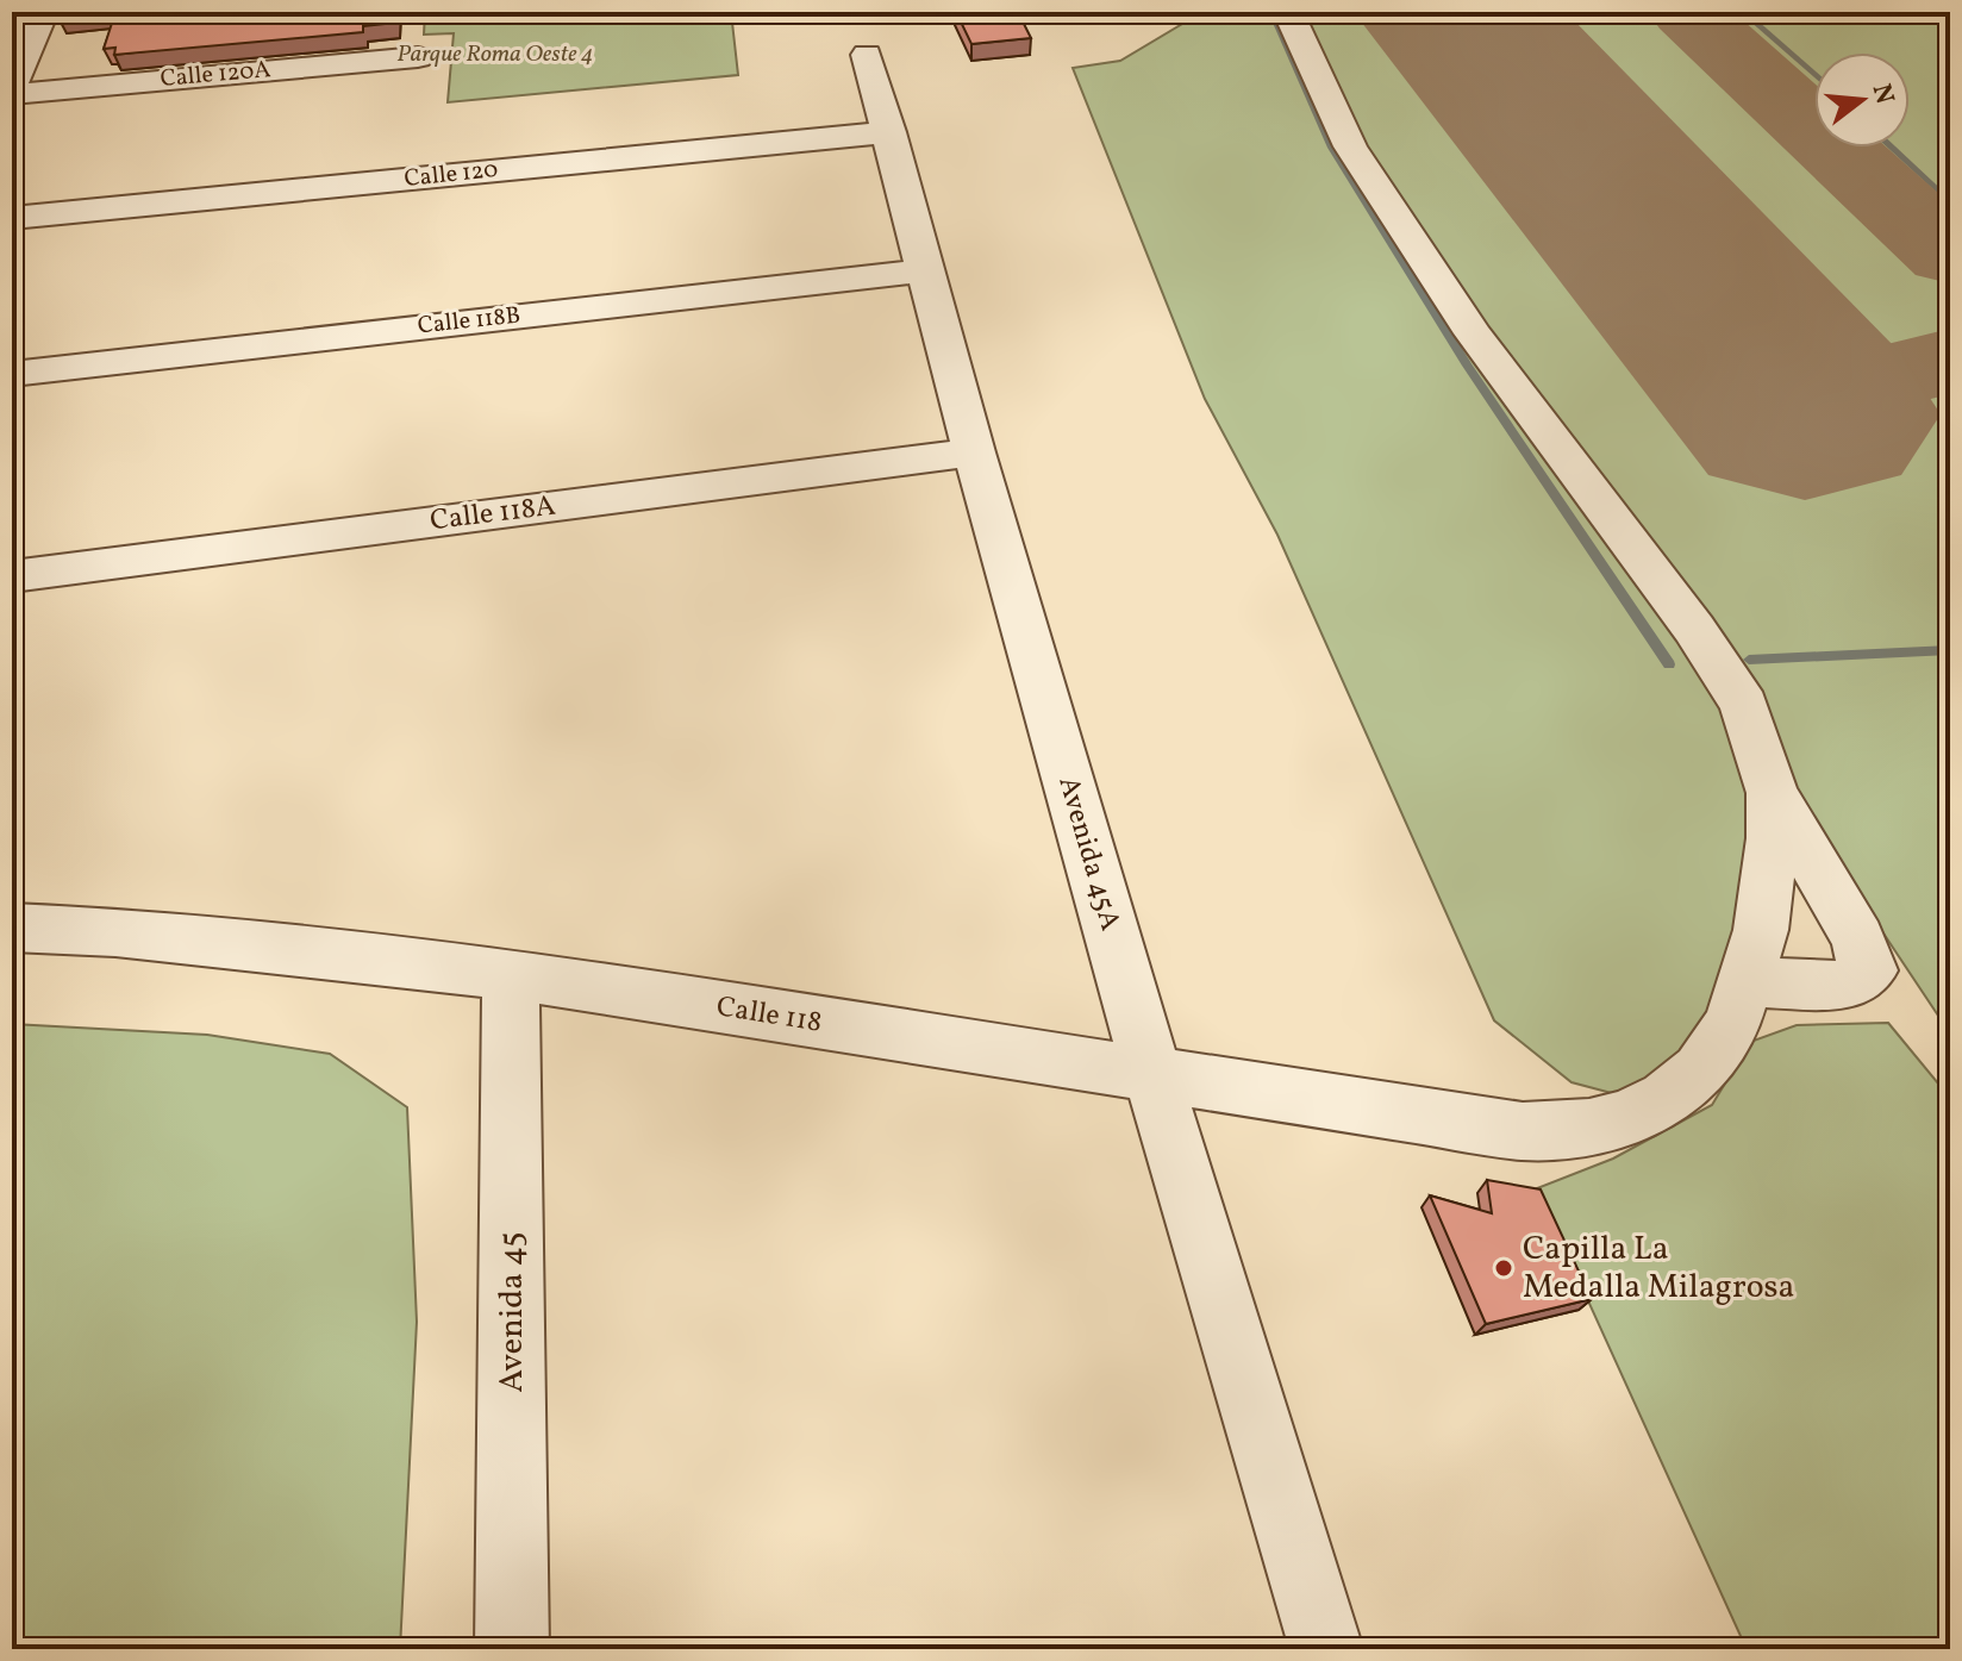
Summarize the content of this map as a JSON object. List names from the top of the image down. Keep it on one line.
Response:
{"streets":{"street":["Calle 120A","Calle 120","Calle 118B","Calle 118A","Avenida 45A","Calle 118","Avenida 45"]},"crossings":[["Calle 120","Avenida 45A"],["Calle 118B","Avenida 45A"],["Calle 118A","Avenida 45A"],["Avenida 45A","Calle 118"],["Calle 118","Avenida 45"]],"parks":["Parque Roma Oeste 4"],"places":["Capilla La Medalla Milagrosa"],"north":"right"}
